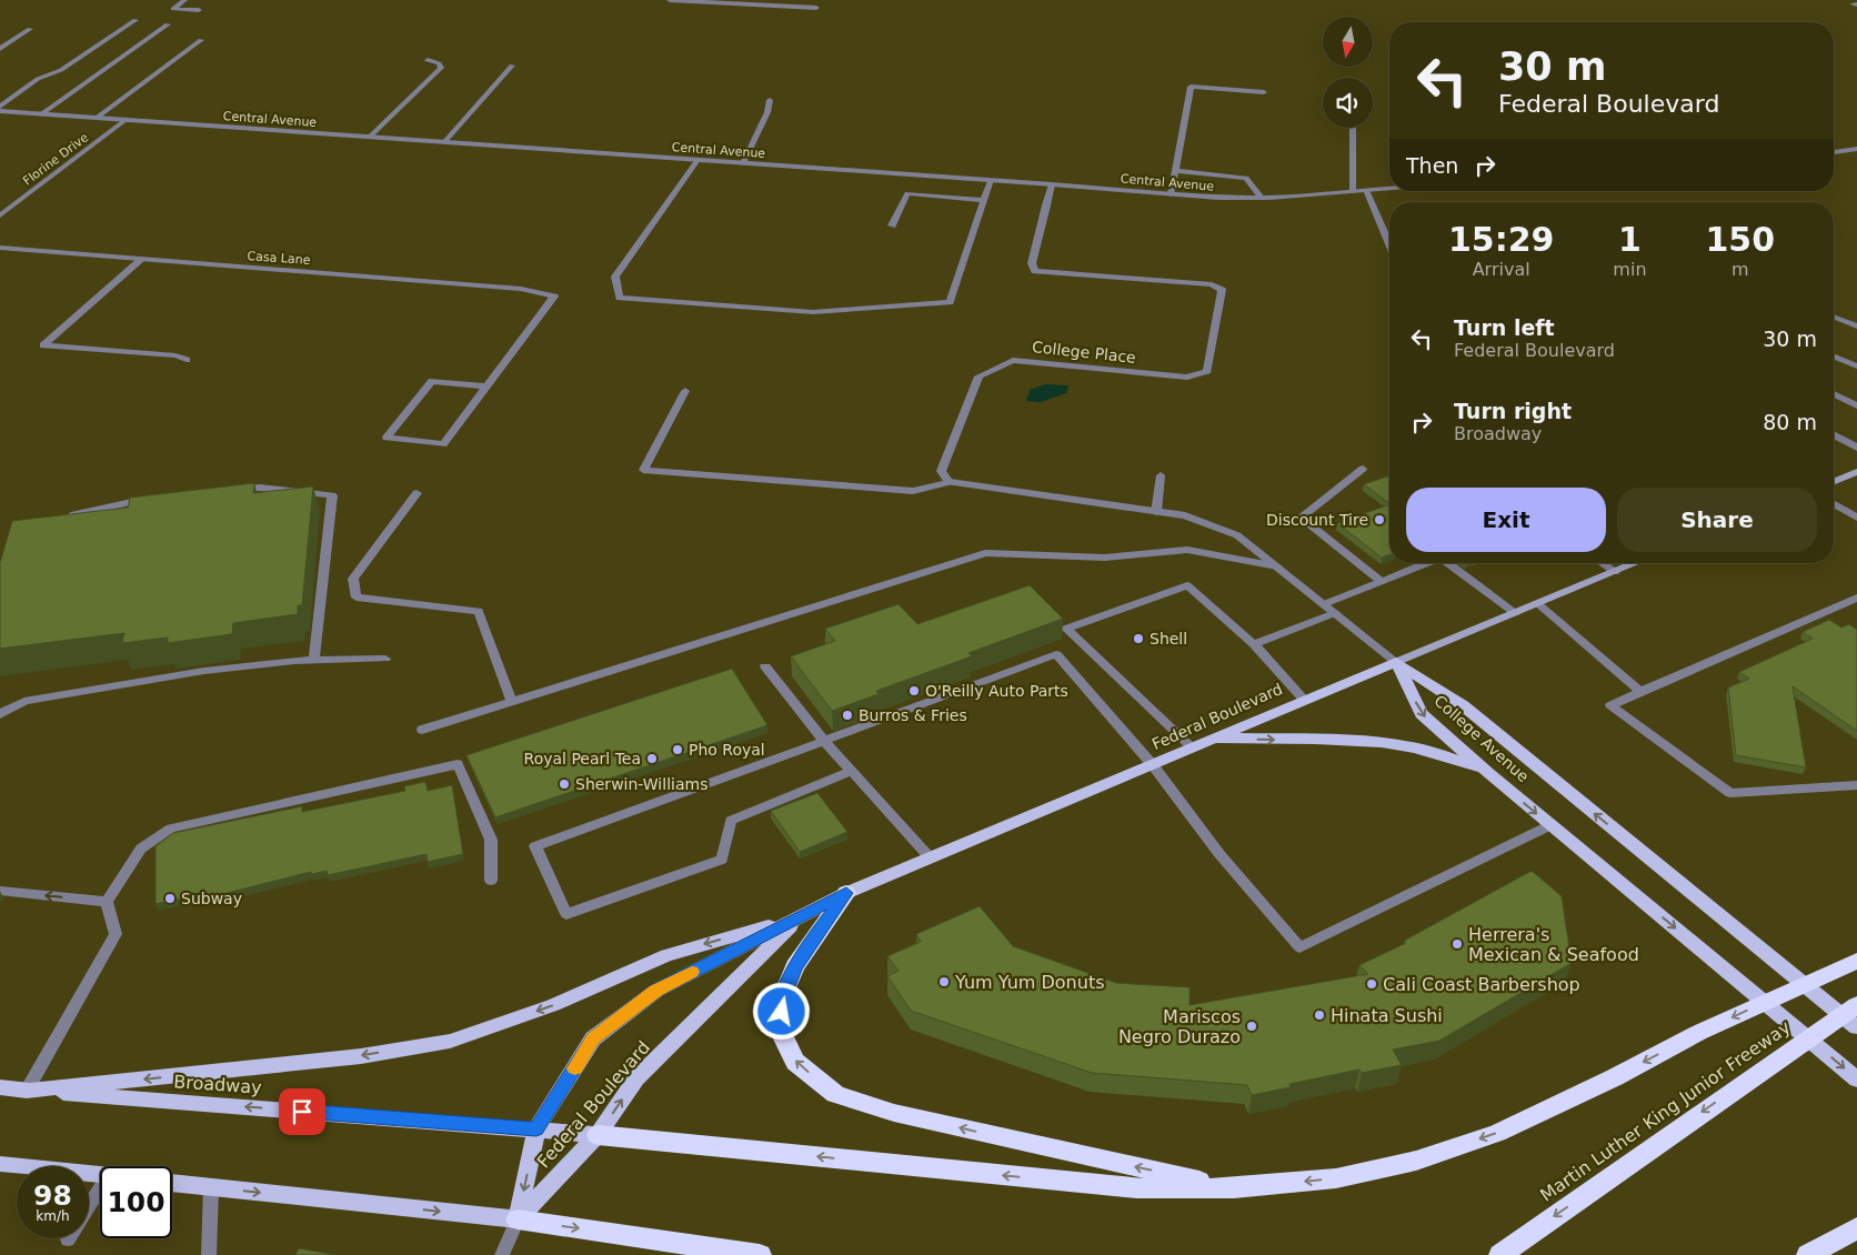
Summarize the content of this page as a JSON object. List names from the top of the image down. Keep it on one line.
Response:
{"streets":{"highway":["Martin Luther King Junior Freeway"],"main road":["Federal Boulevard","College Avenue","Broadway"],"street":["Central Avenue","Florine Drive","Casa Lane","College Place"]},"crossings":[["Central Avenue","Florine Drive"],["Central Avenue","College Place"],["Federal Boulevard","College Avenue"],["Federal Boulevard","Broadway"]],"places":["Discount Tire","Shell","O'Reilly Auto Parts","Burros & Fries","Pho Royal","Royal Pearl Tea","Sherwin-Williams","Subway","Herrera's Mexican & Seafood","Yum Yum Donuts","Cali Coast Barbershop","Hinata Sushi","Mariscos Negro Durazo"],"north":"bottom","page":{"turn":["30 m","Federal Boulevard"],"then":"Then","eta":["15:29","Arrival","1","min","150","m"],"list":[{"name":"Turn left","note":"Federal Boulevard","value":"30 m"},{"name":"Turn right","note":"Broadway","value":"80 m"}],"buttons":["Exit","Share"],"speed":"98 km/h","limit":"100"}}
